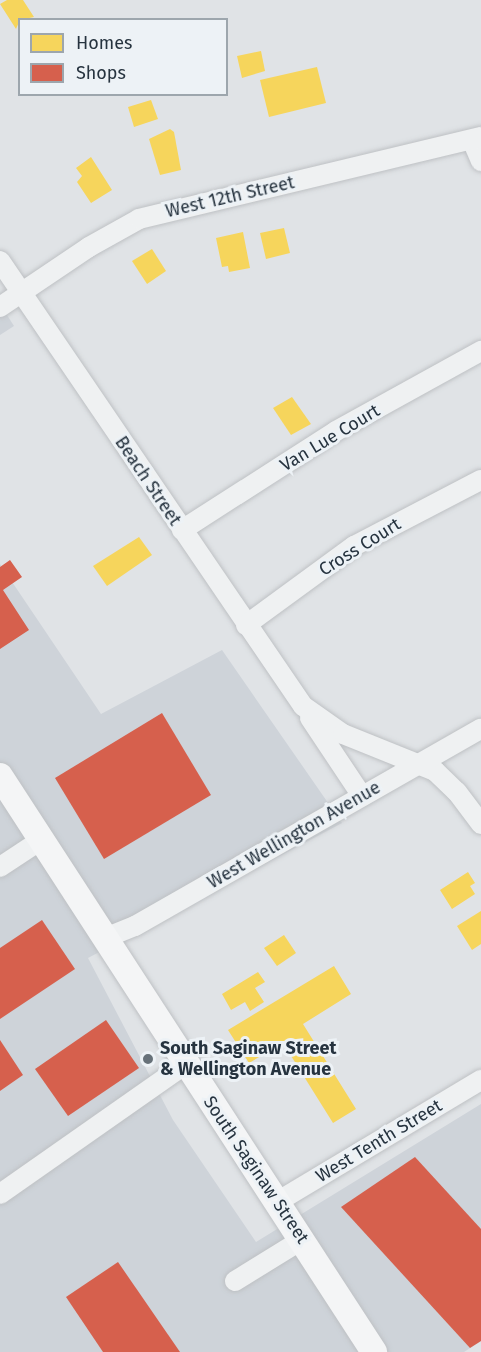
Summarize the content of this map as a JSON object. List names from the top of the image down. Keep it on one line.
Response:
{"streets":{"main road":["South Saginaw Street"],"street":["West 12th Street","Van Lue Court","Beach Street","Cross Court","West Wellington Avenue","West Tenth Street"]},"crossings":[["West 12th Street","Beach Street"],["Van Lue Court","Beach Street"],["Beach Street","Cross Court"],["Beach Street","West Wellington Avenue"],["West Wellington Avenue","South Saginaw Street"],["West Tenth Street","South Saginaw Street"]],"places":["South Saginaw Street & Wellington Avenue"],"legend":["Homes","Shops"]}
